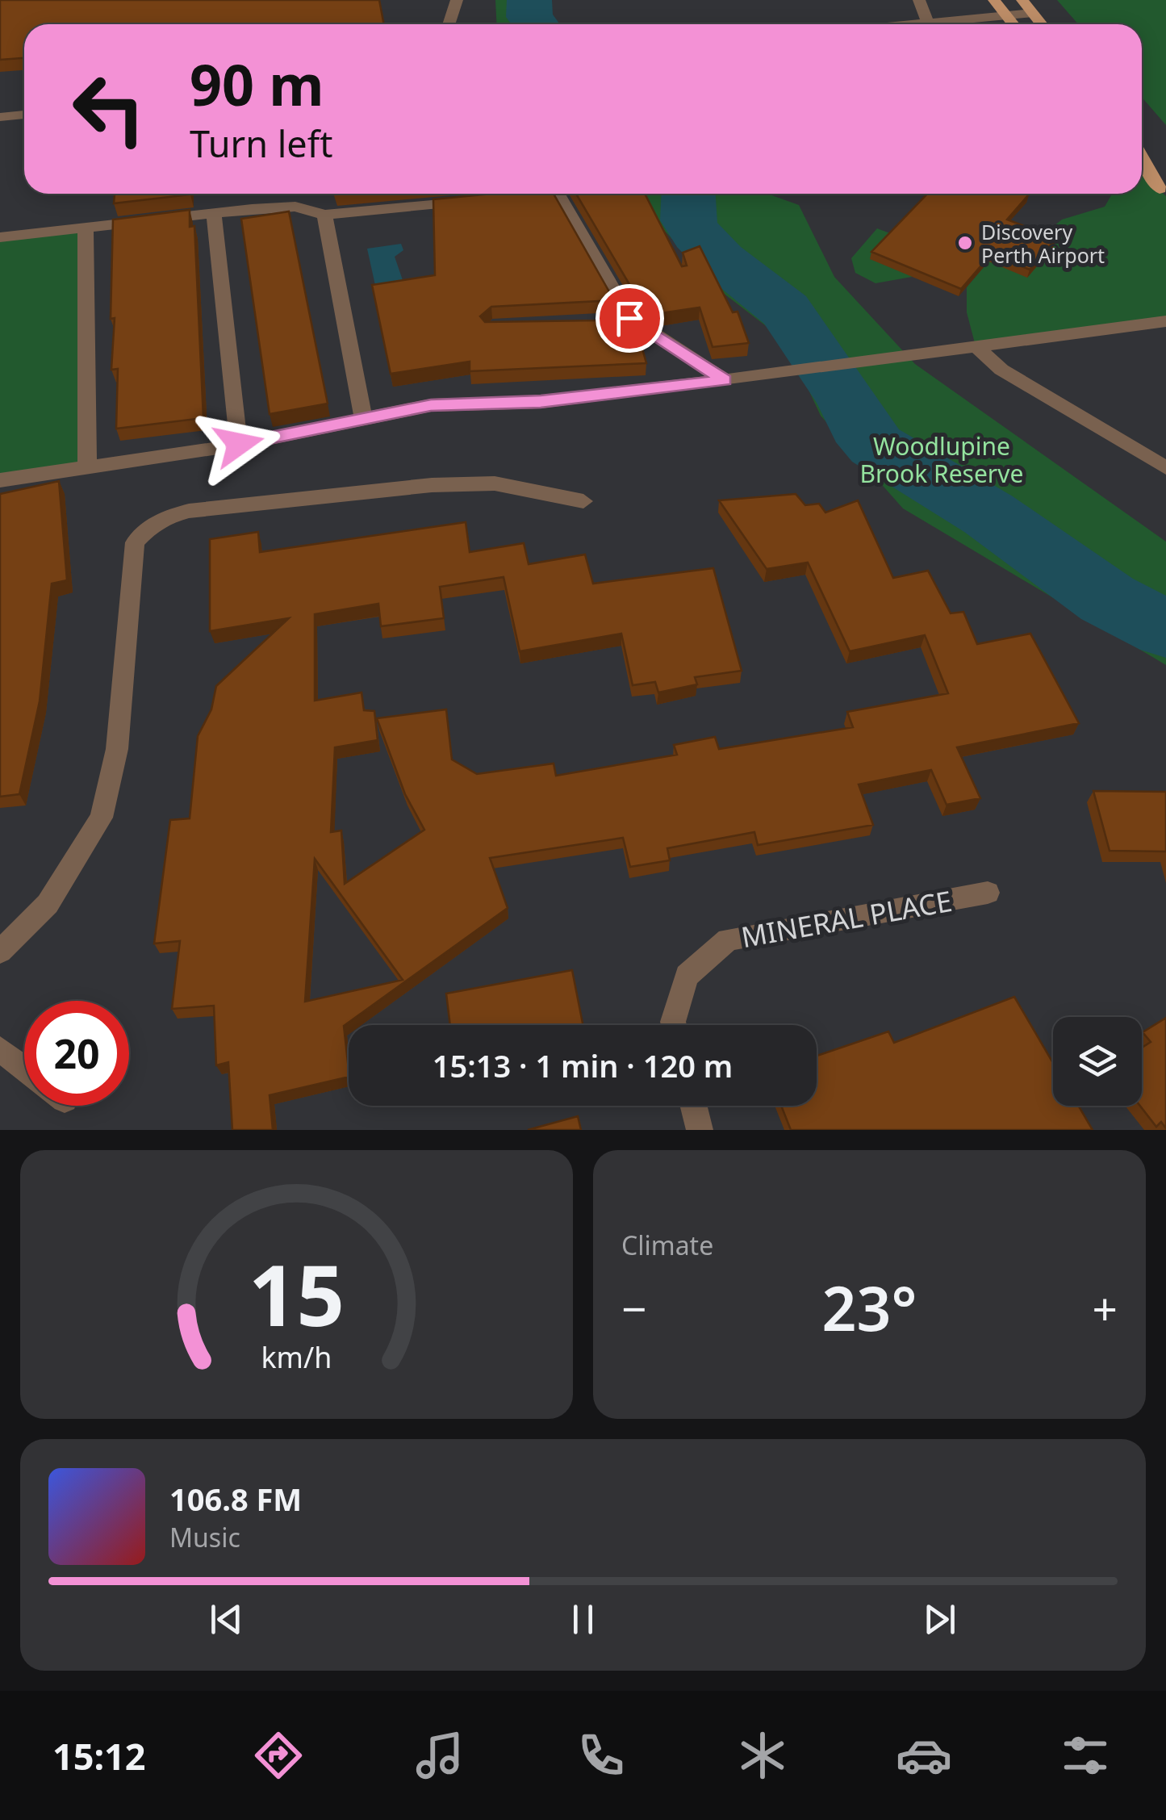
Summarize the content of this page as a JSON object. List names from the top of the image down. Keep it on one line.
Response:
{"streets":{"street":["MINERAL PLACE"]},"parks":["Woodlupine Brook Reserve"],"places":["Discovery Perth Airport"],"page":{"turn":["90 m","Turn left"],"limit":"20","trip":"15:13 · 1 min · 120 m","tile":"Climate","heat":["−","23°","+"],"song":["106.8 FM","Music"],"tabs":"15:12","gauge":["15","km/h"]}}
